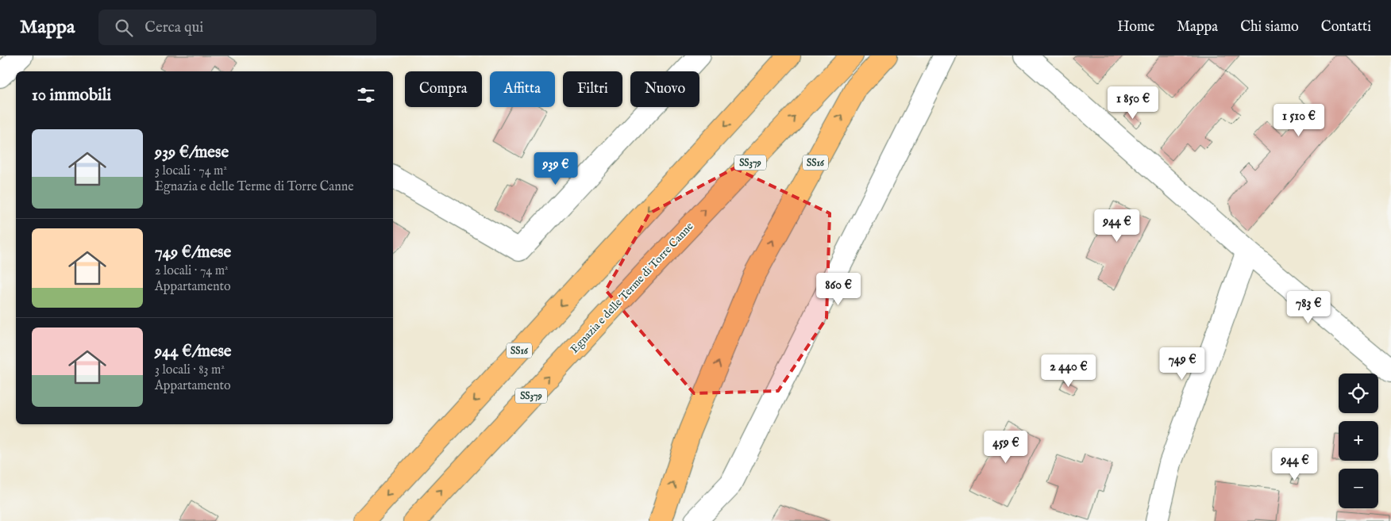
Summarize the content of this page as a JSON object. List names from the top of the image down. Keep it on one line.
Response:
{"streets":{"highway":["SS379","SS16","Egnazia e delle Terme di Torre Canne"]},"page":{"header":"Mappa","search":"Cerca qui","nav":["Home","Mappa","Chi siamo","Contatti"],"chip":["Compra","Affitta","Filtri","Nuovo"],"heading":"10 immobili","price":["1 850 €","1 510 €","939 €","944 €","860 €","783 €","749 €","2 440 €","459 €","944 €"],"list":[{"name":"939 €/mese","note":"3 locali · 74 m² · Egnazia e delle Terme di Torre Canne"},{"name":"749 €/mese","note":"2 locali · 74 m² · Appartamento"},{"name":"944 €/mese","note":"3 locali · 83 m² · Appartamento"}],"map_buttons":["+","−"]}}
